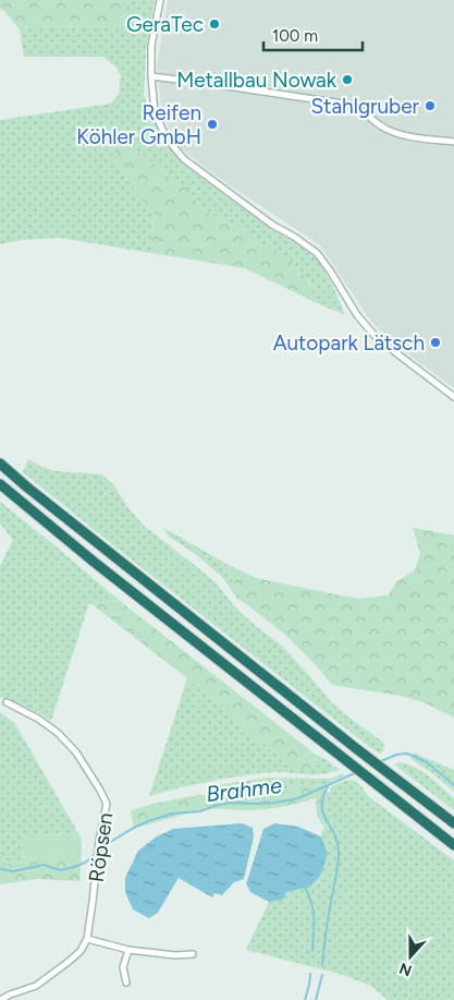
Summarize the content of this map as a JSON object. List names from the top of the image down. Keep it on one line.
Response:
{"streets":{"street":["Röpsen"]},"water":["Brahme"],"places":["GeraTec","Metallbau Nowak","Stahlgruber","Reifen Köhler GmbH","Autopark Lätsch"],"scale_bar":"100 m","north":"bottom"}
